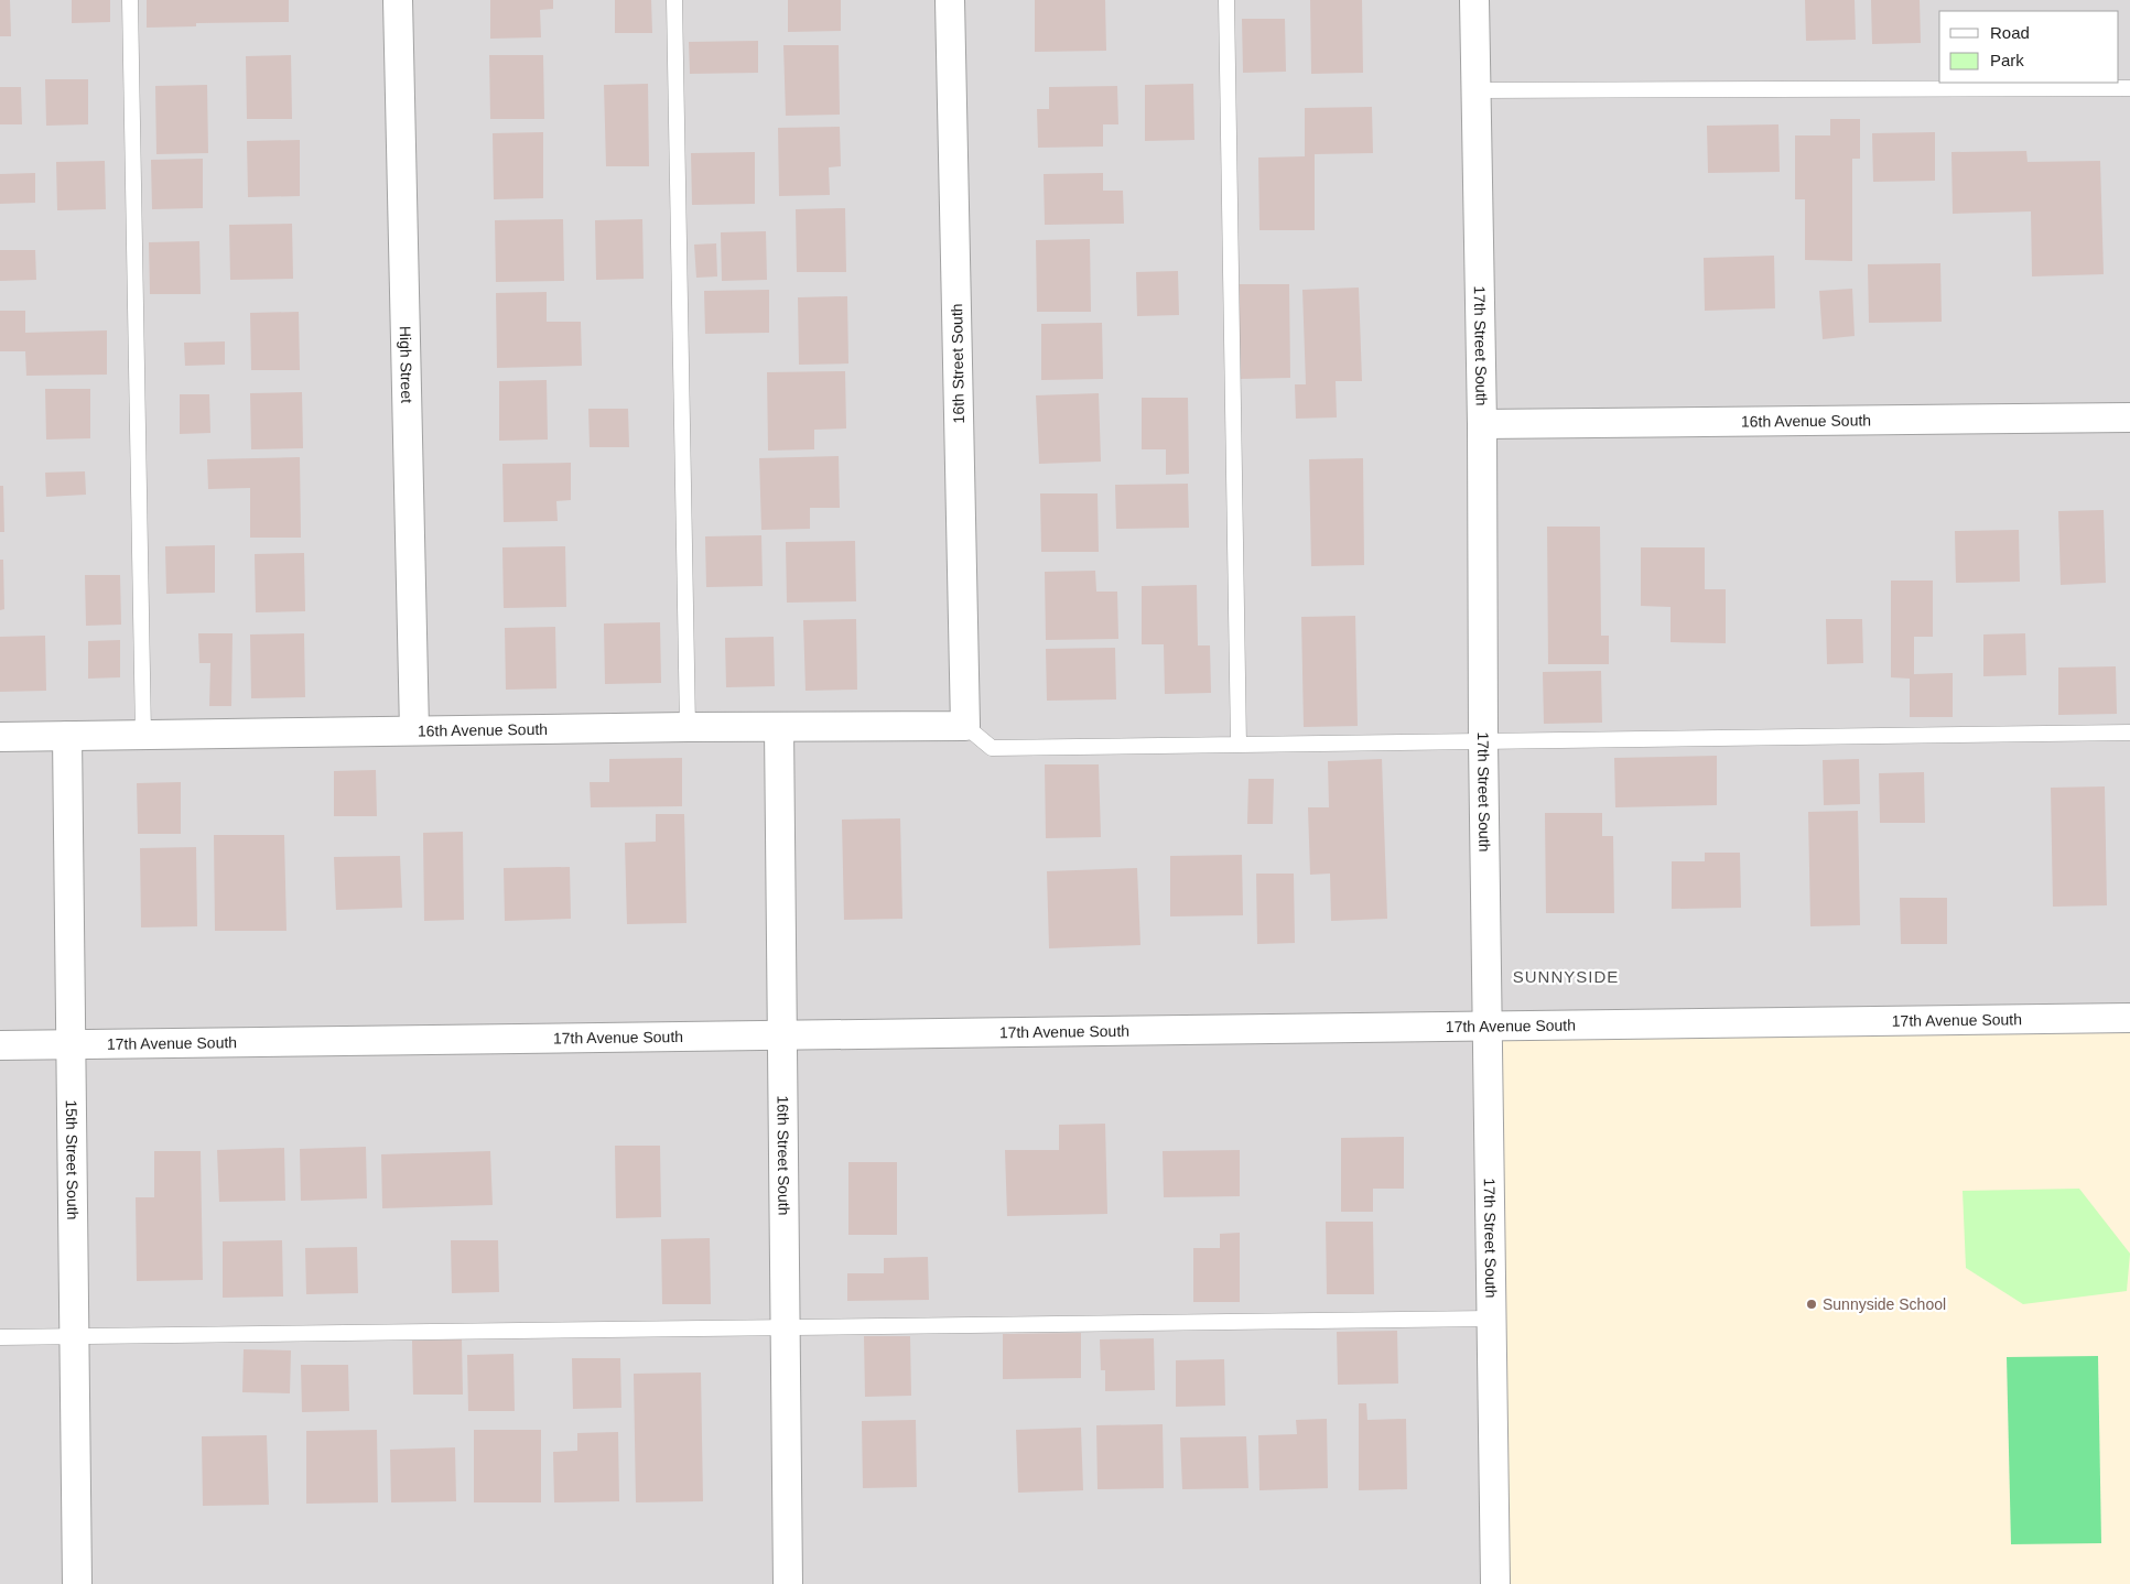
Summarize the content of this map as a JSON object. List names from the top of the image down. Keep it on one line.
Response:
{"streets":{"street":["17th Street South","16th Street South","High Street","16th Avenue South","17th Avenue South","15th Street South"]},"crossings":[["17th Street South","16th Avenue South"],["17th Street South","17th Avenue South"],["16th Street South","16th Avenue South"],["16th Street South","17th Avenue South"],["High Street","16th Avenue South"],["16th Avenue South","15th Street South"],["17th Avenue South","15th Street South"]],"districts":["SUNNYSIDE"],"places":["Sunnyside School"],"legend":["Road","Park"]}
